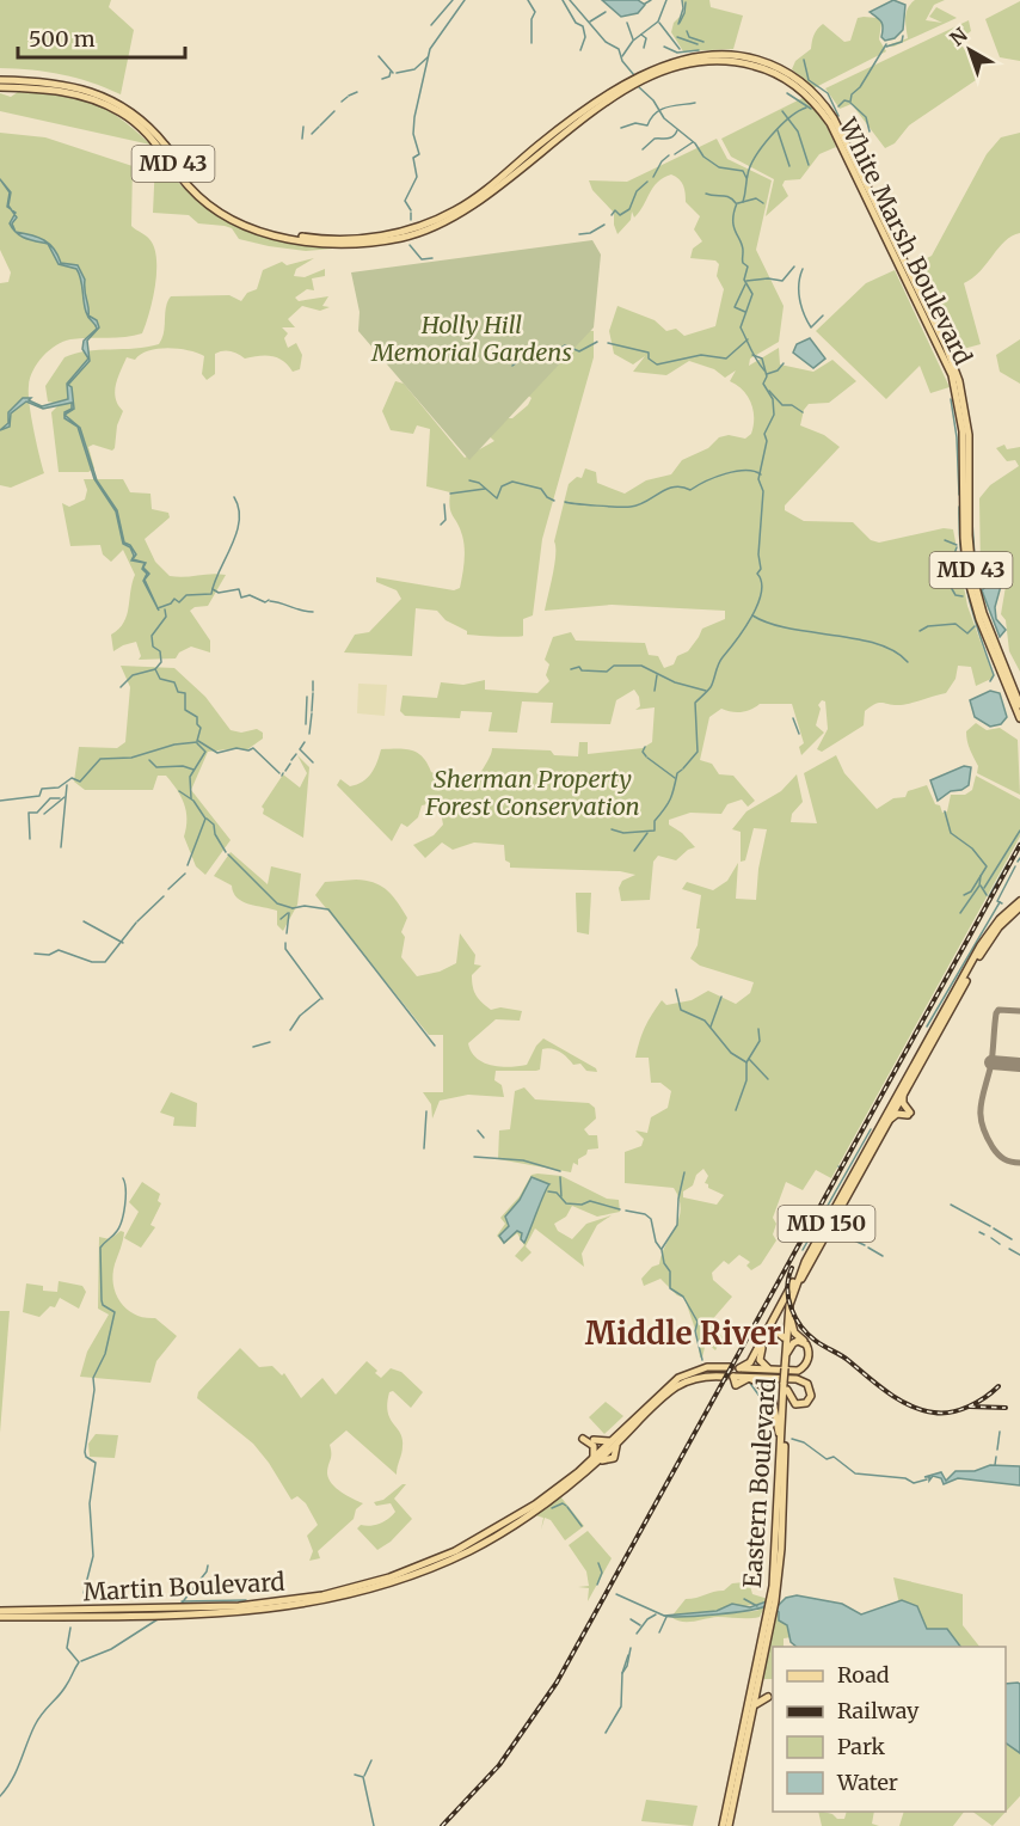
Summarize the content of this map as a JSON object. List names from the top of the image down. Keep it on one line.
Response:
{"streets":{"main road":["MD 43","White Marsh Boulevard","MD 150","Eastern Boulevard","Martin Boulevard"]},"districts":["Middle River"],"parks":["Holly Hill Memorial Gardens","Sherman Property Forest Conservation"],"legend":["Road","Railway","Park","Water"],"scale_bar":"500 m","north":"top left"}
